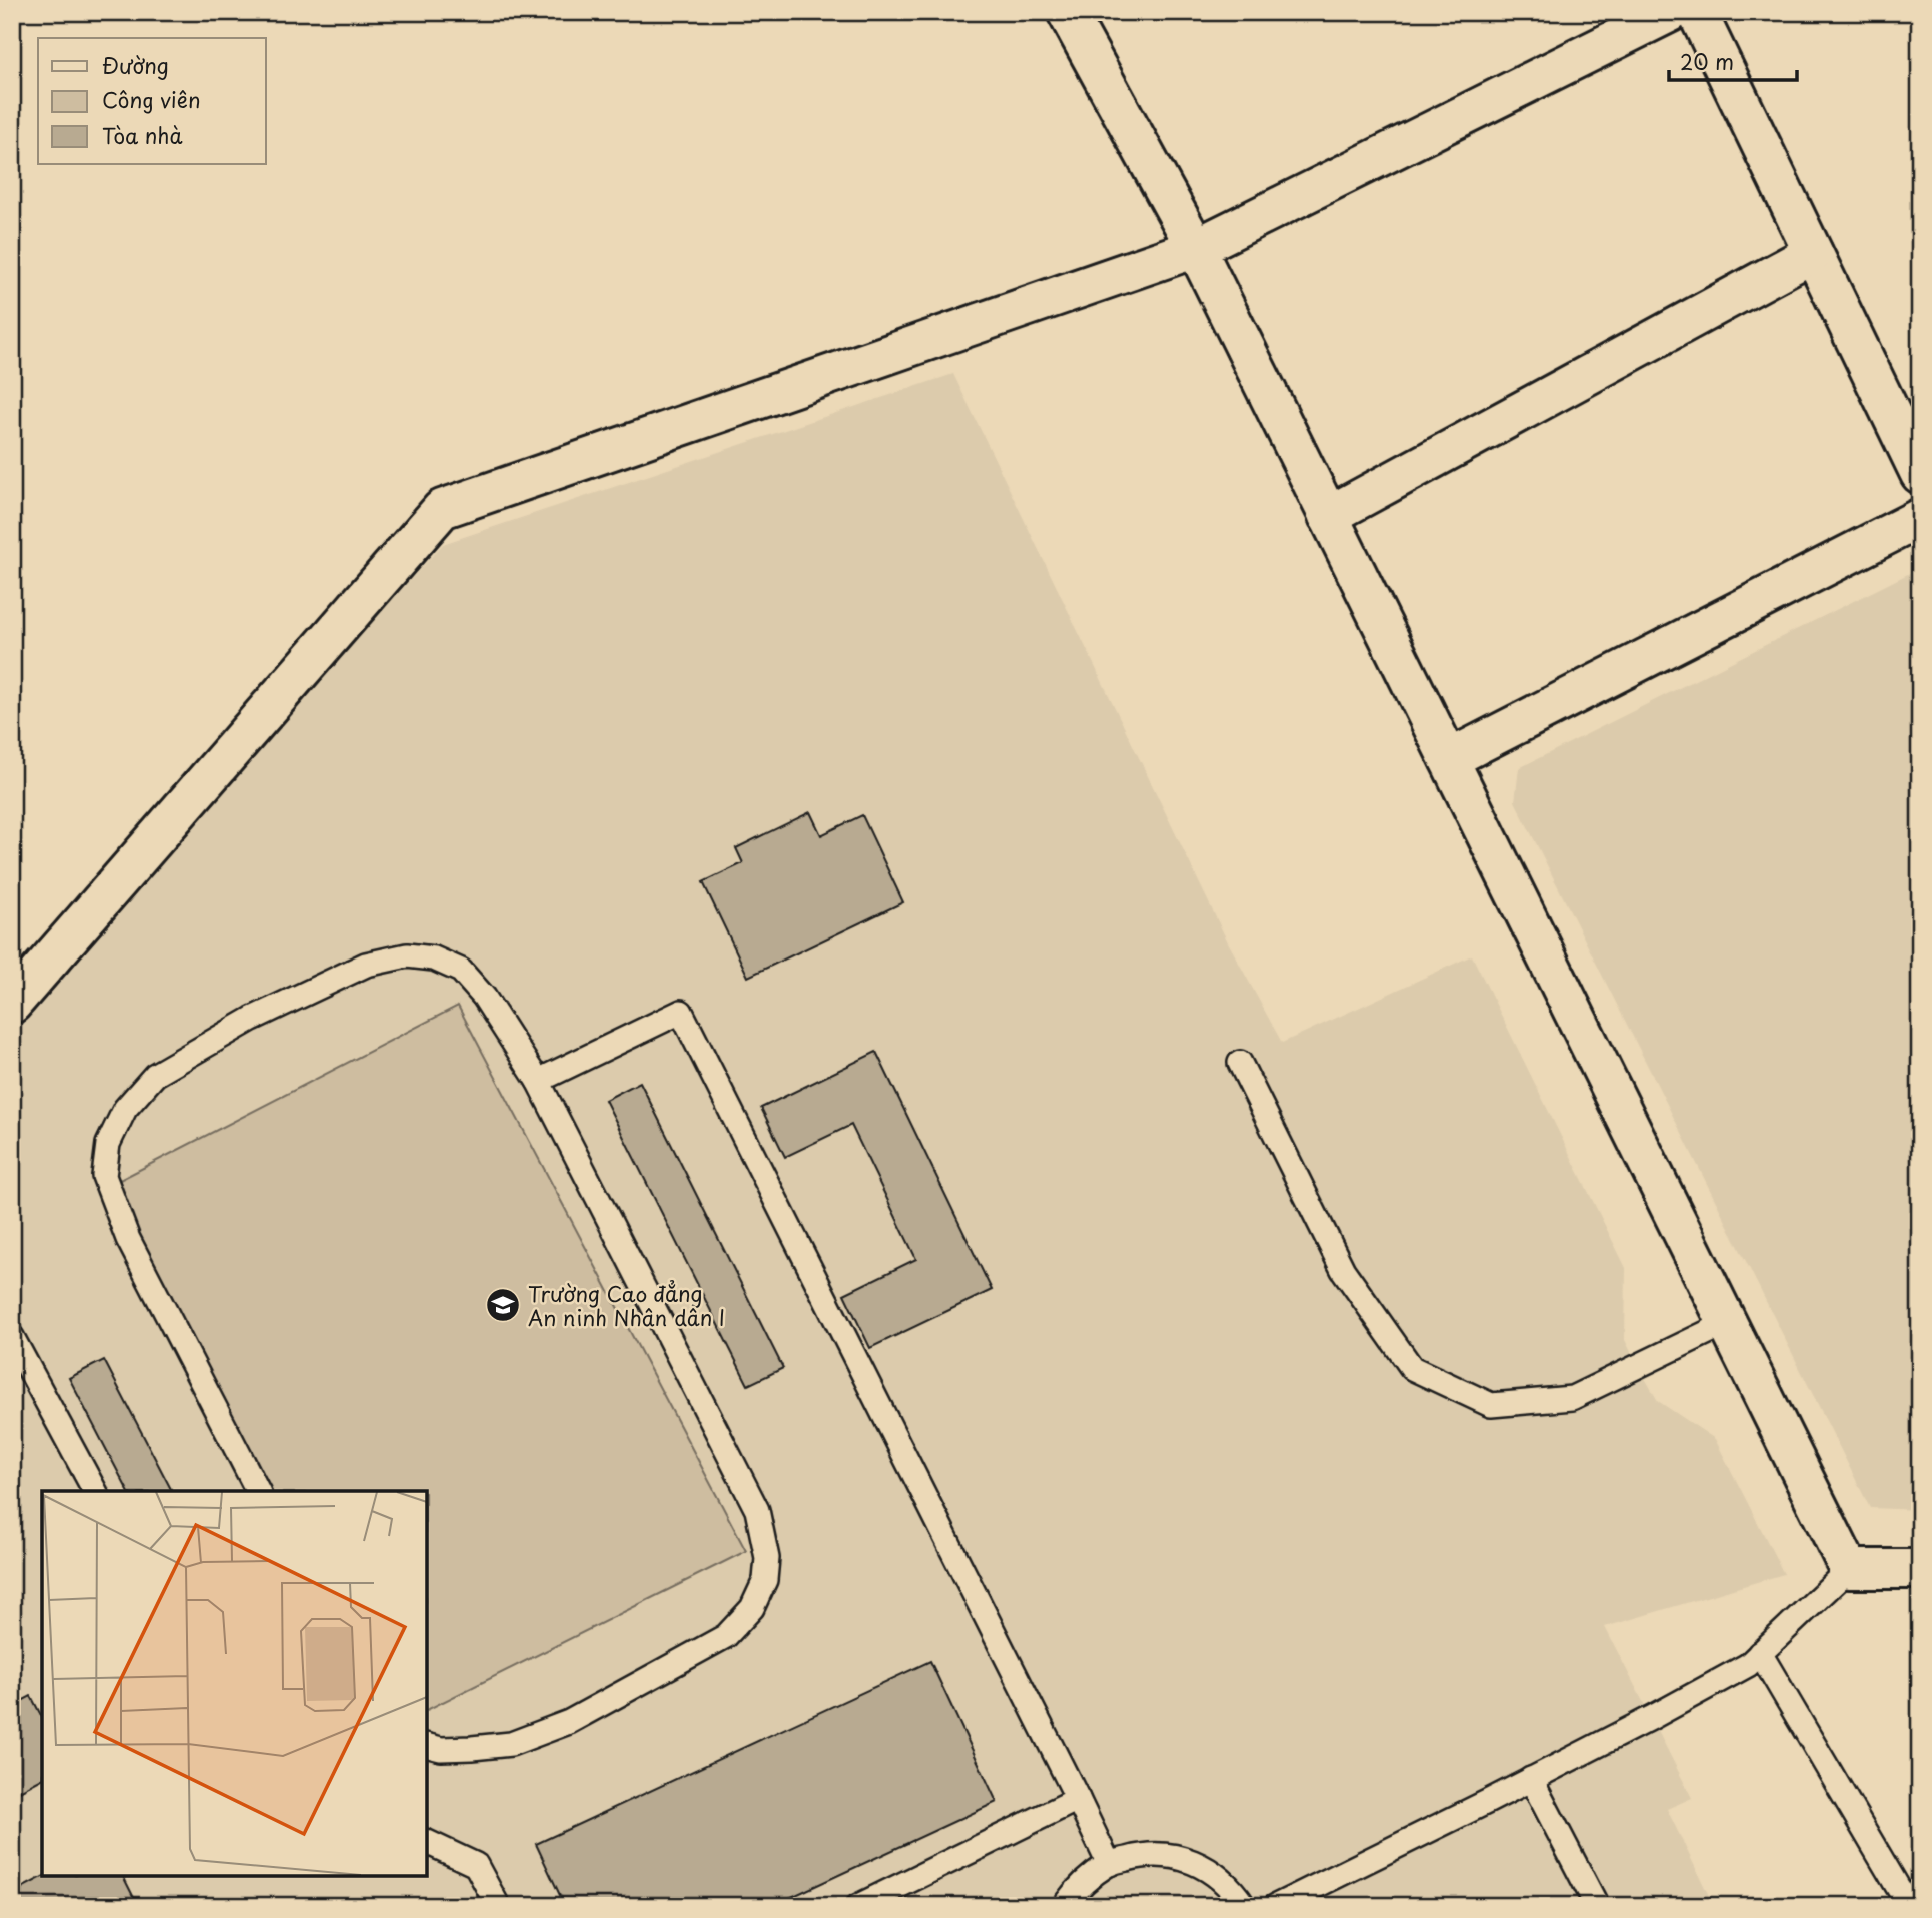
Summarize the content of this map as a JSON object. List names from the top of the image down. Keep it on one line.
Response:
{"places":{"school or university":["Trường Cao đẳng An ninh Nhân dân I"]},"legend":["Đường","Công viên","Tòa nhà"],"scale_bar":"20 m"}
